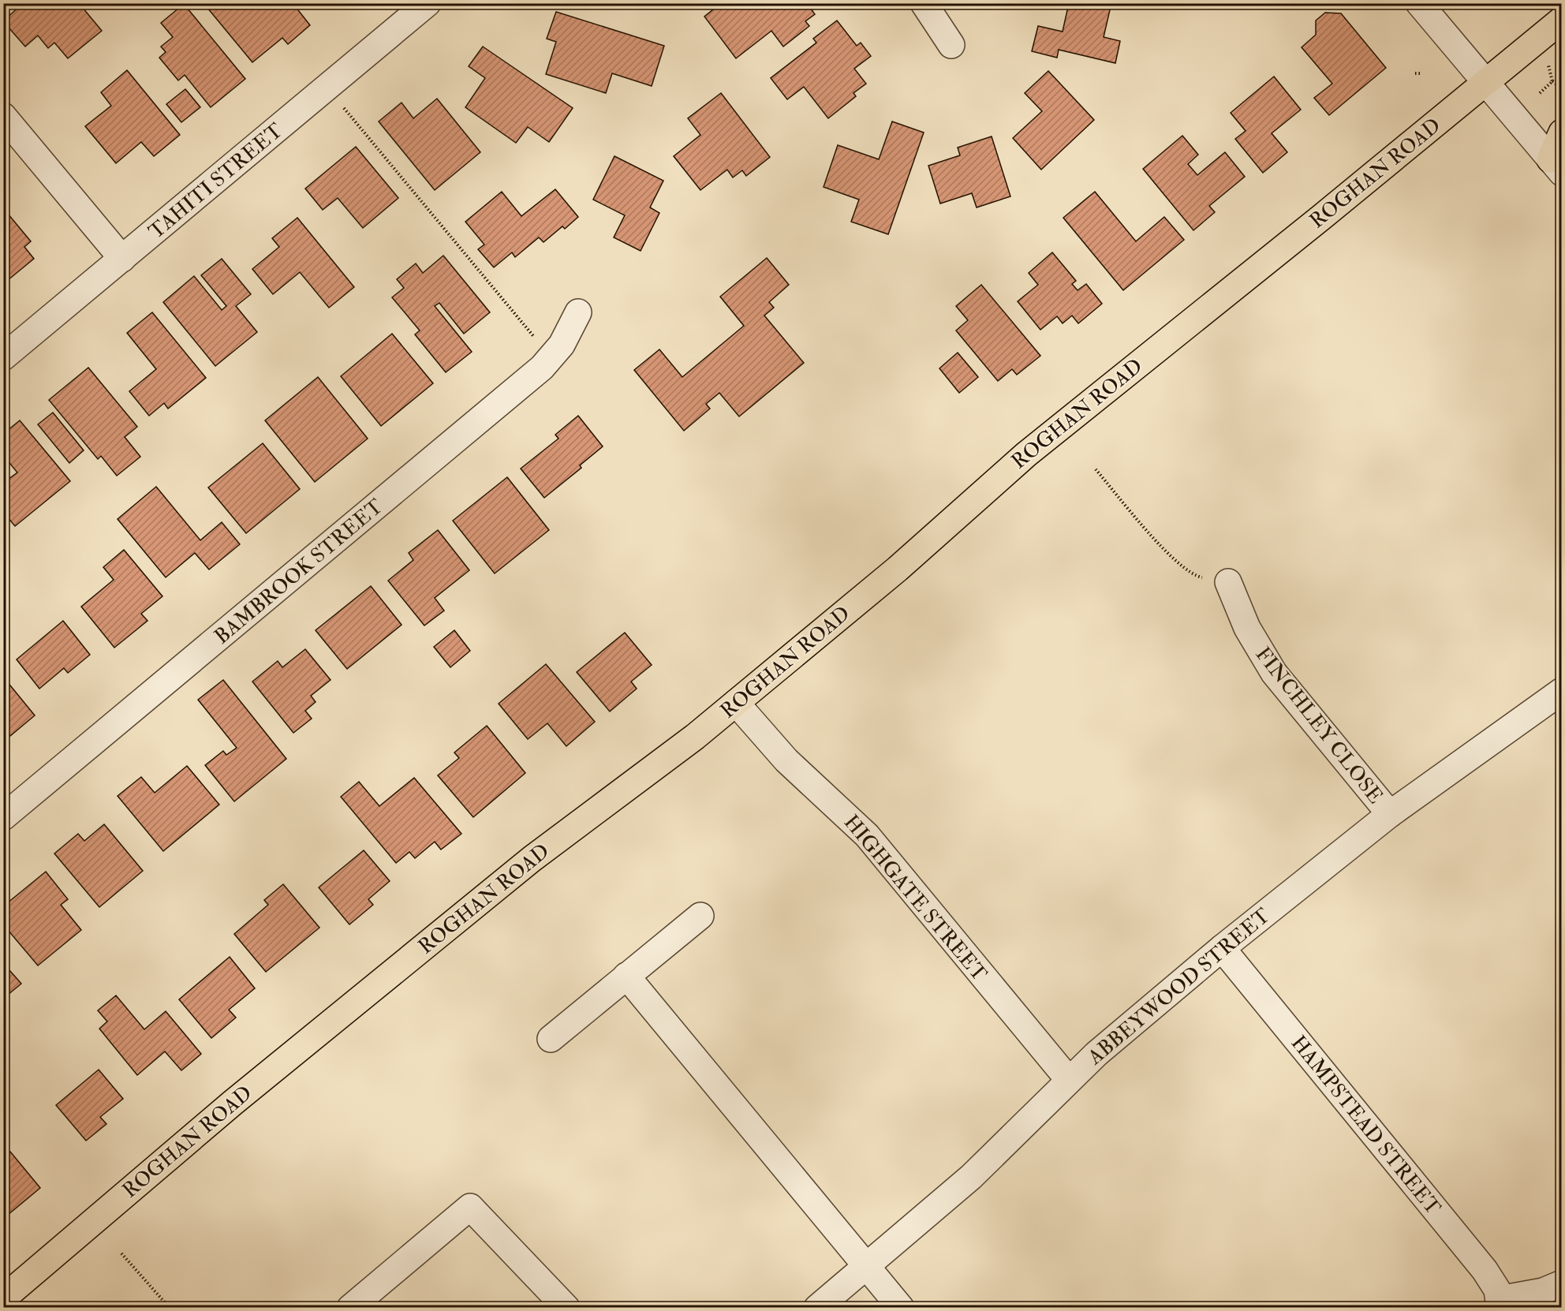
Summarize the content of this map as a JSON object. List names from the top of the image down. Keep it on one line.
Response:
{"streets":{"main road":["ROGHAN ROAD"],"street":["TAHITI STREET","BAMBROOK STREET","FINCHLEY CLOSE","HIGHGATE STREET","ABBEYWOOD STREET","HAMPSTEAD STREET"]},"crossings":[["ROGHAN ROAD","HIGHGATE STREET"],["FINCHLEY CLOSE","ABBEYWOOD STREET"],["HIGHGATE STREET","ABBEYWOOD STREET"],["ABBEYWOOD STREET","HAMPSTEAD STREET"]]}
